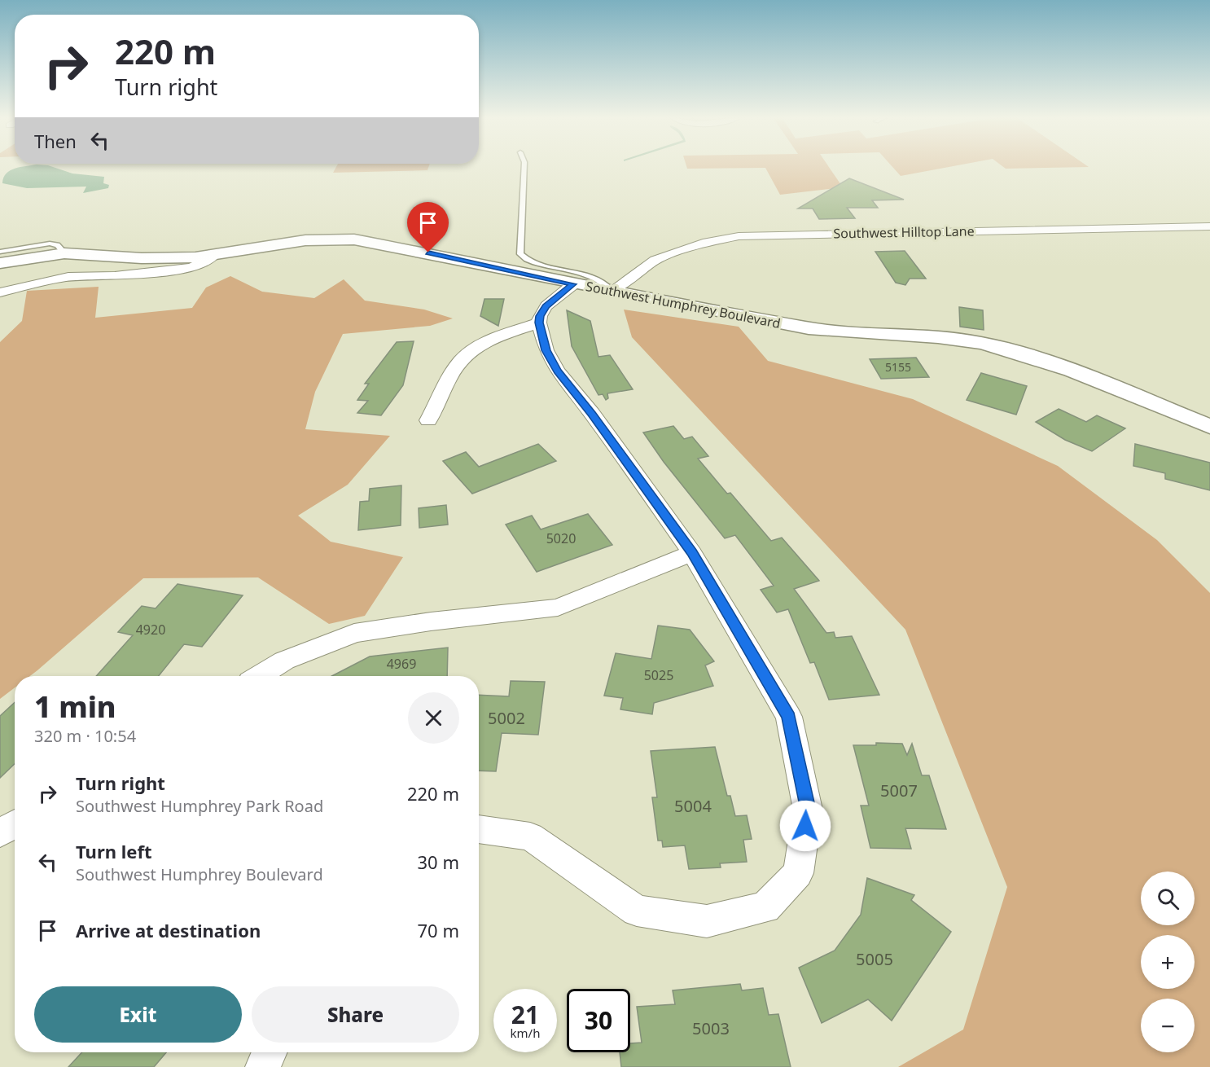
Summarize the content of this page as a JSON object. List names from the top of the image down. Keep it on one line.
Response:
{"streets":{"main road":["Southwest Humphrey Boulevard"],"street":["Southwest Hilltop Lane"]},"crossings":[["Southwest Hilltop Lane","Southwest Humphrey Boulevard"]],"house_numbers":["5155","5020","4920","4969","5025","5002","5007","5004","5005","5003"],"page":{"turn":["220 m","Turn right"],"then":"Then","heading":["1 min","320 m · 10:54"],"list":[{"name":"Turn right","note":"Southwest Humphrey Park Road","value":"220 m"},{"name":"Turn left","note":"Southwest Humphrey Boulevard","value":"30 m"},{"name":"Arrive at destination","value":"70 m"}],"map_buttons":["+","−"],"buttons":["Exit","Share"],"speed":"21 km/h","limit":"30"}}
